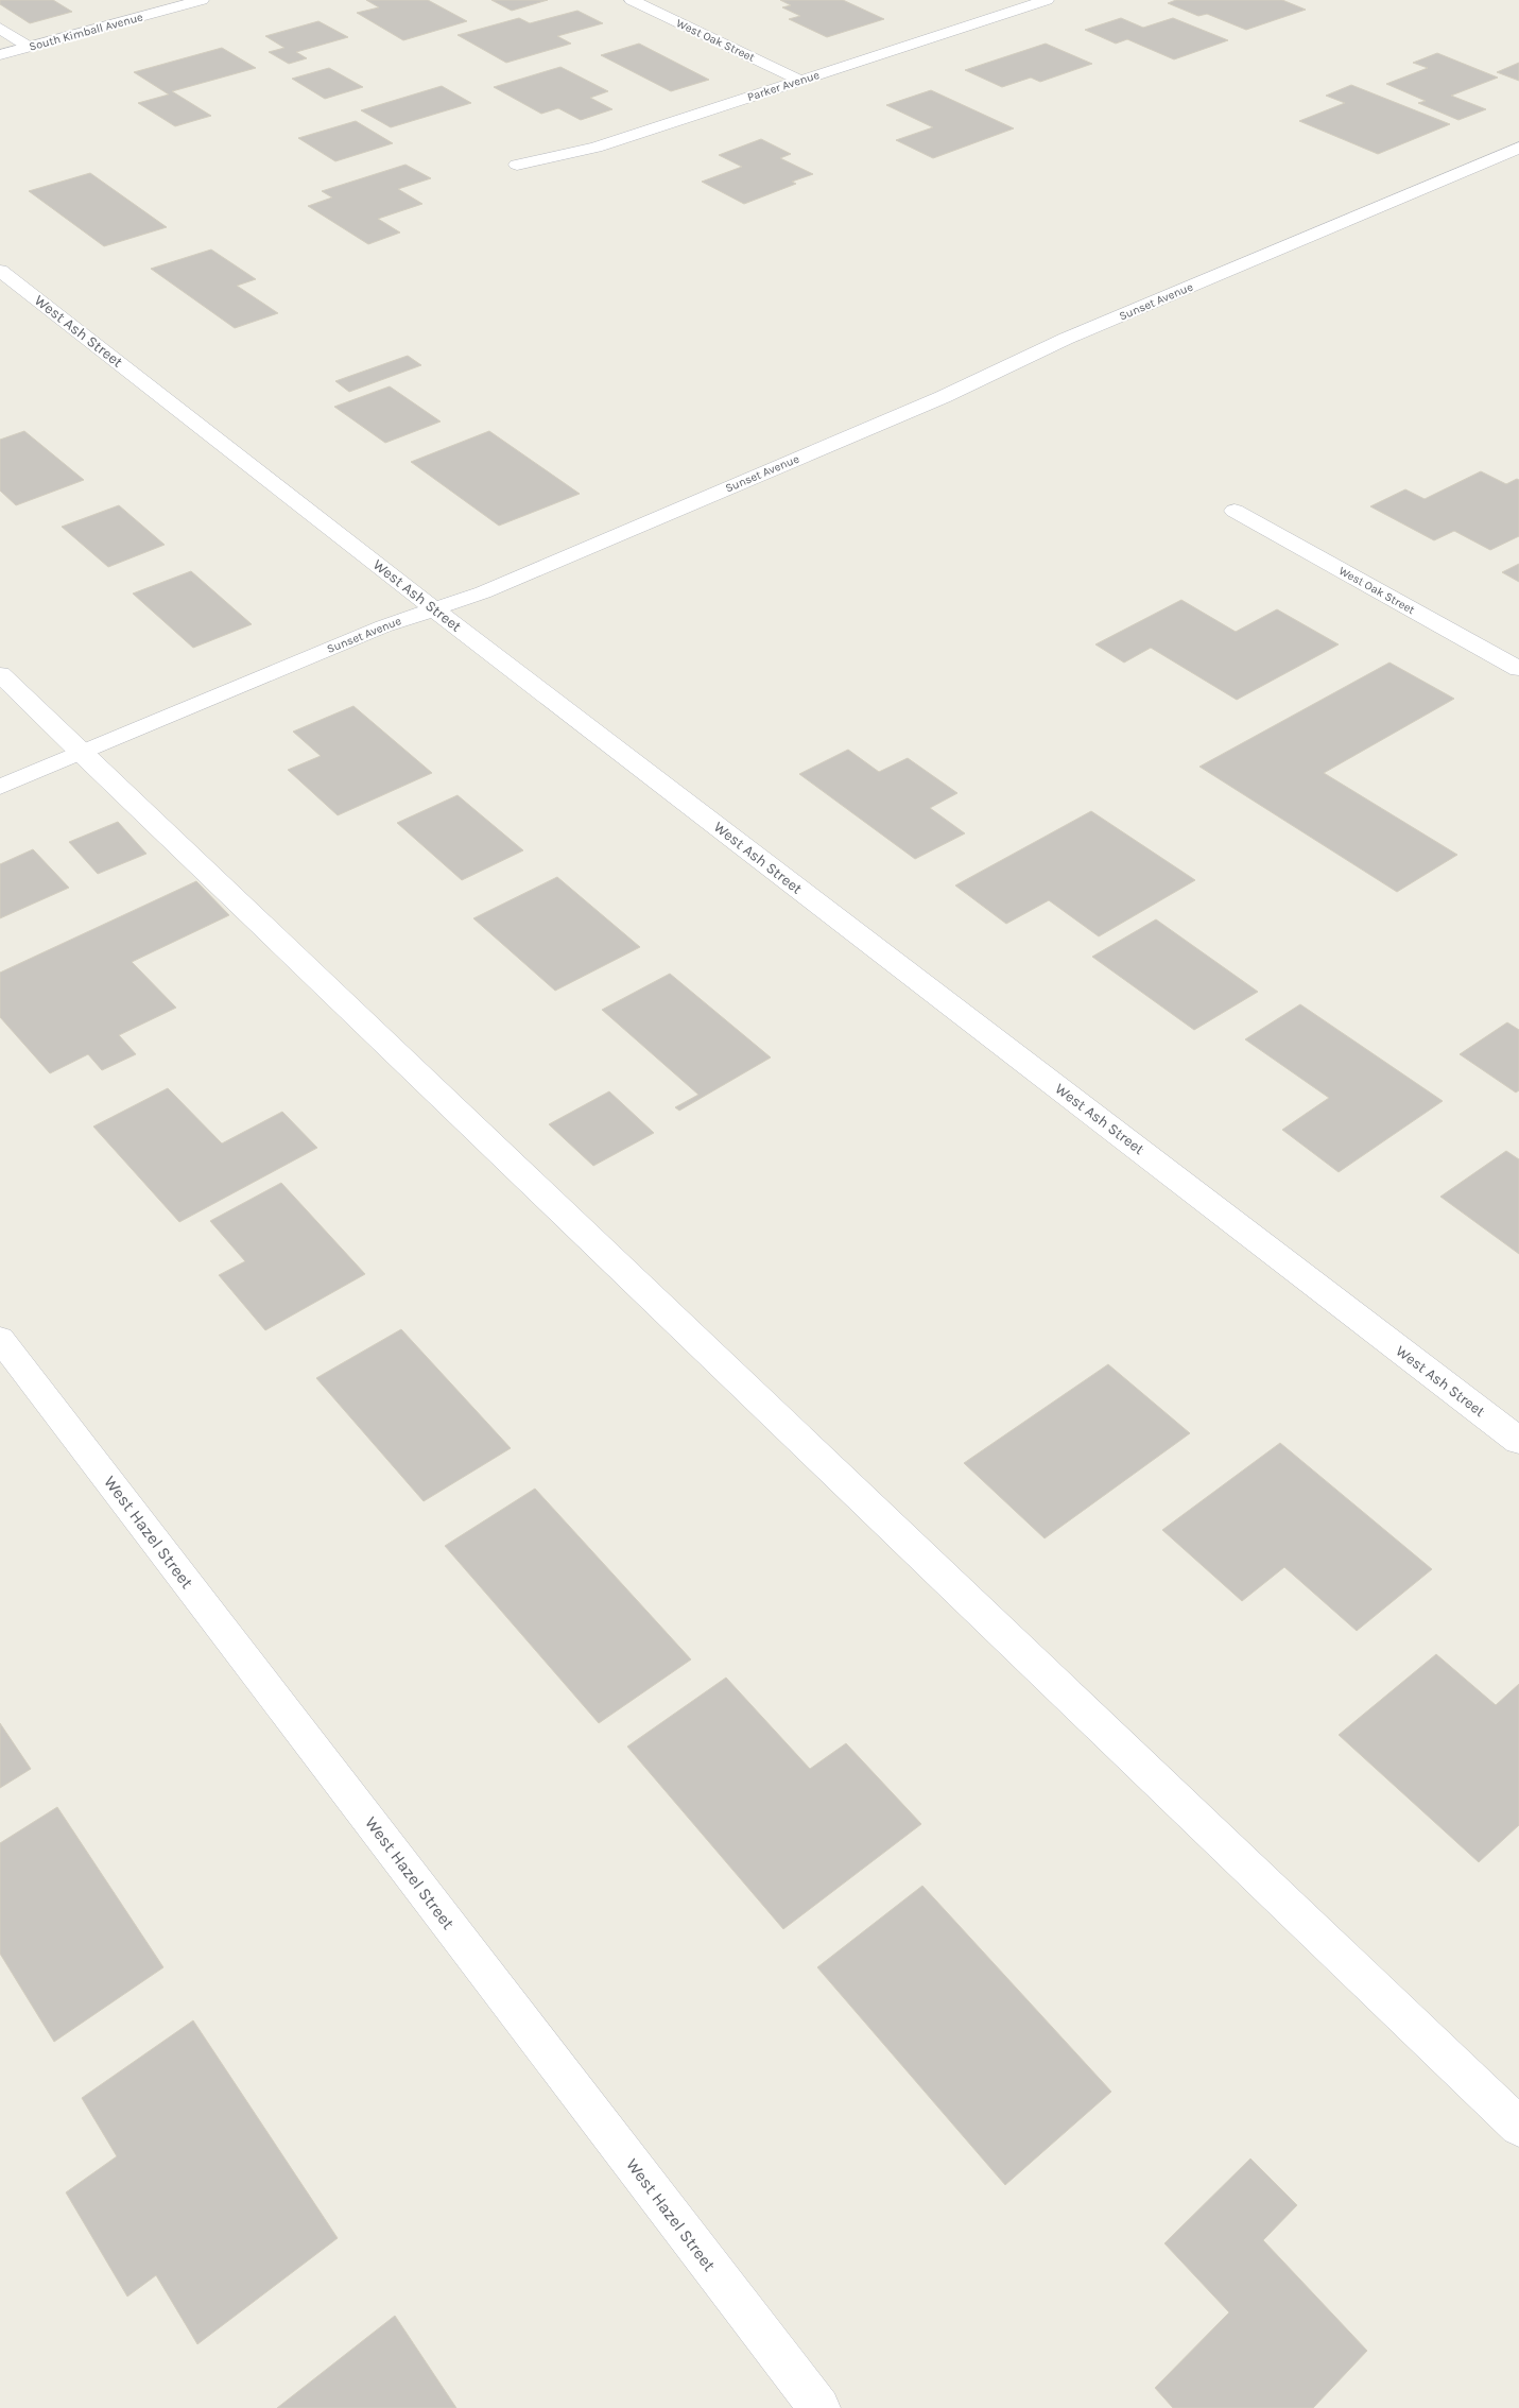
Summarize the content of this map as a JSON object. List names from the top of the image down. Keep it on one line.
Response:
{"streets":{"street":["South Kimball Avenue","West Oak Street","Parker Avenue","Sunset Avenue","West Ash Street","West Hazel Street"]},"crossings":[["West Oak Street","Parker Avenue"],["Sunset Avenue","West Ash Street"]]}
